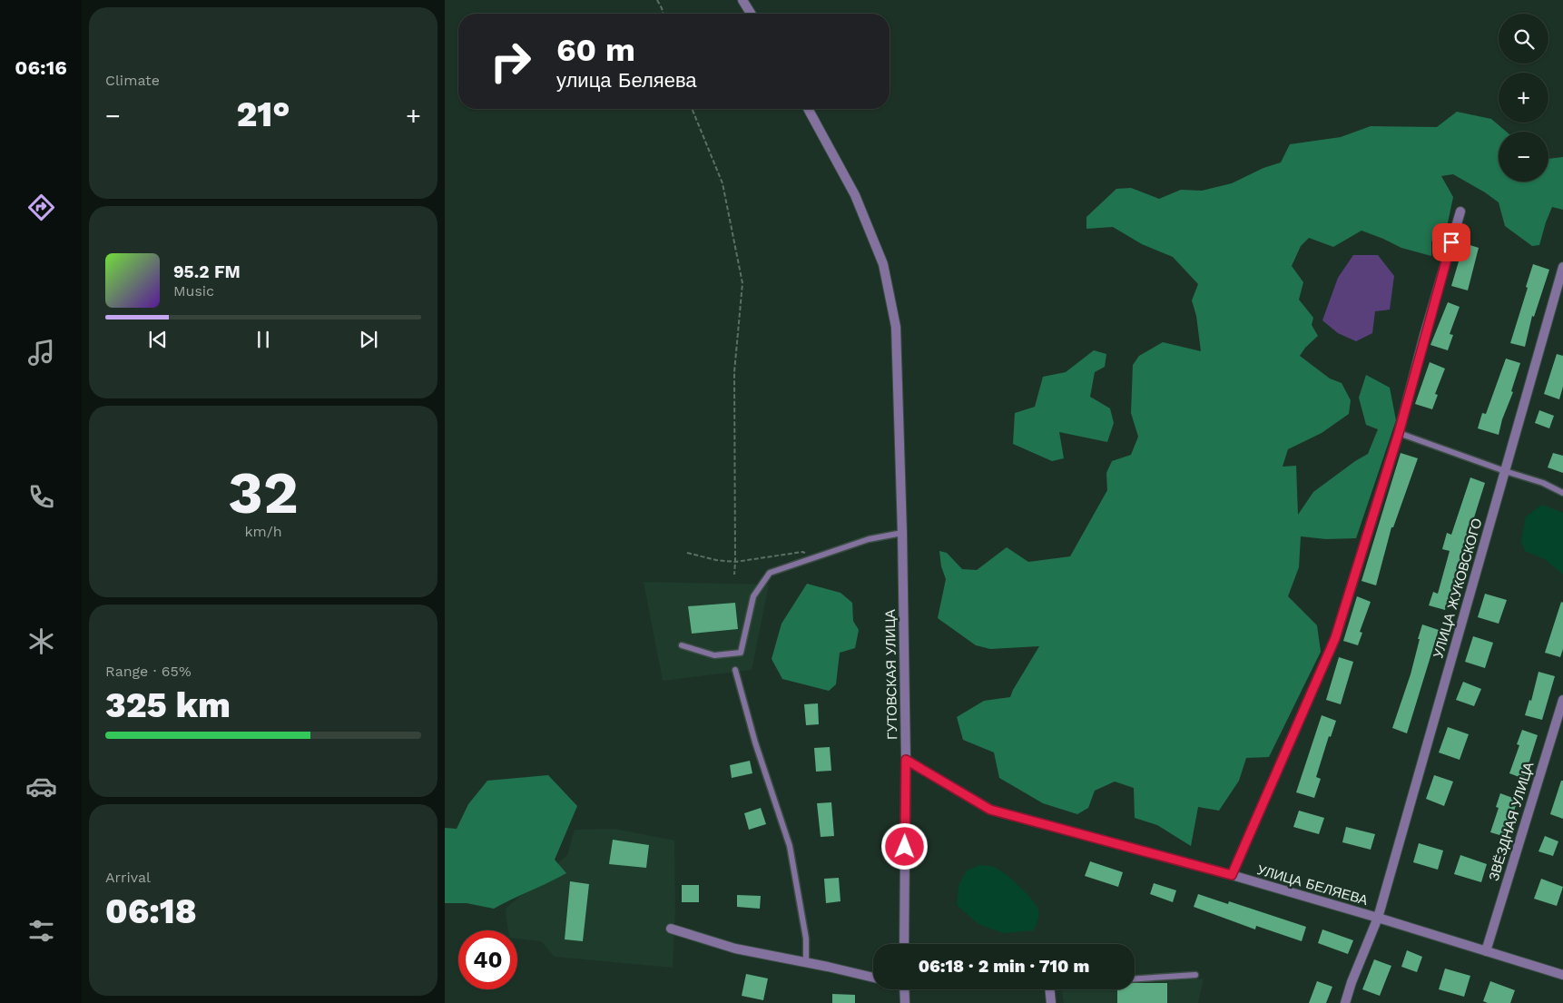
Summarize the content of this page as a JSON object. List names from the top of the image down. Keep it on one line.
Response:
{"streets":{"street":["УЛИЦА ЖУКОВСКОГО","ГУТОВСКАЯ УЛИЦА","ЗВЁЗДНАЯ УЛИЦА","УЛИЦА БЕЛЯЕВА"]},"crossings":[["УЛИЦА ЖУКОВСКОГО","УЛИЦА БЕЛЯЕВА"],["ГУТОВСКАЯ УЛИЦА","УЛИЦА БЕЛЯЕВА"],["ЗВЁЗДНАЯ УЛИЦА","УЛИЦА БЕЛЯЕВА"]],"page":{"tabs":"06:16","tile":["Climate",["32","km/h"],["Range · 65%","325 km"],["Arrival","06:18"]],"map_buttons":["+","−"],"turn":["60 m","улица Беляева"],"heat":["−","21°","+"],"song":["95.2 FM","Music"],"limit":"40","trip":"06:18 · 2 min · 710 m"}}
